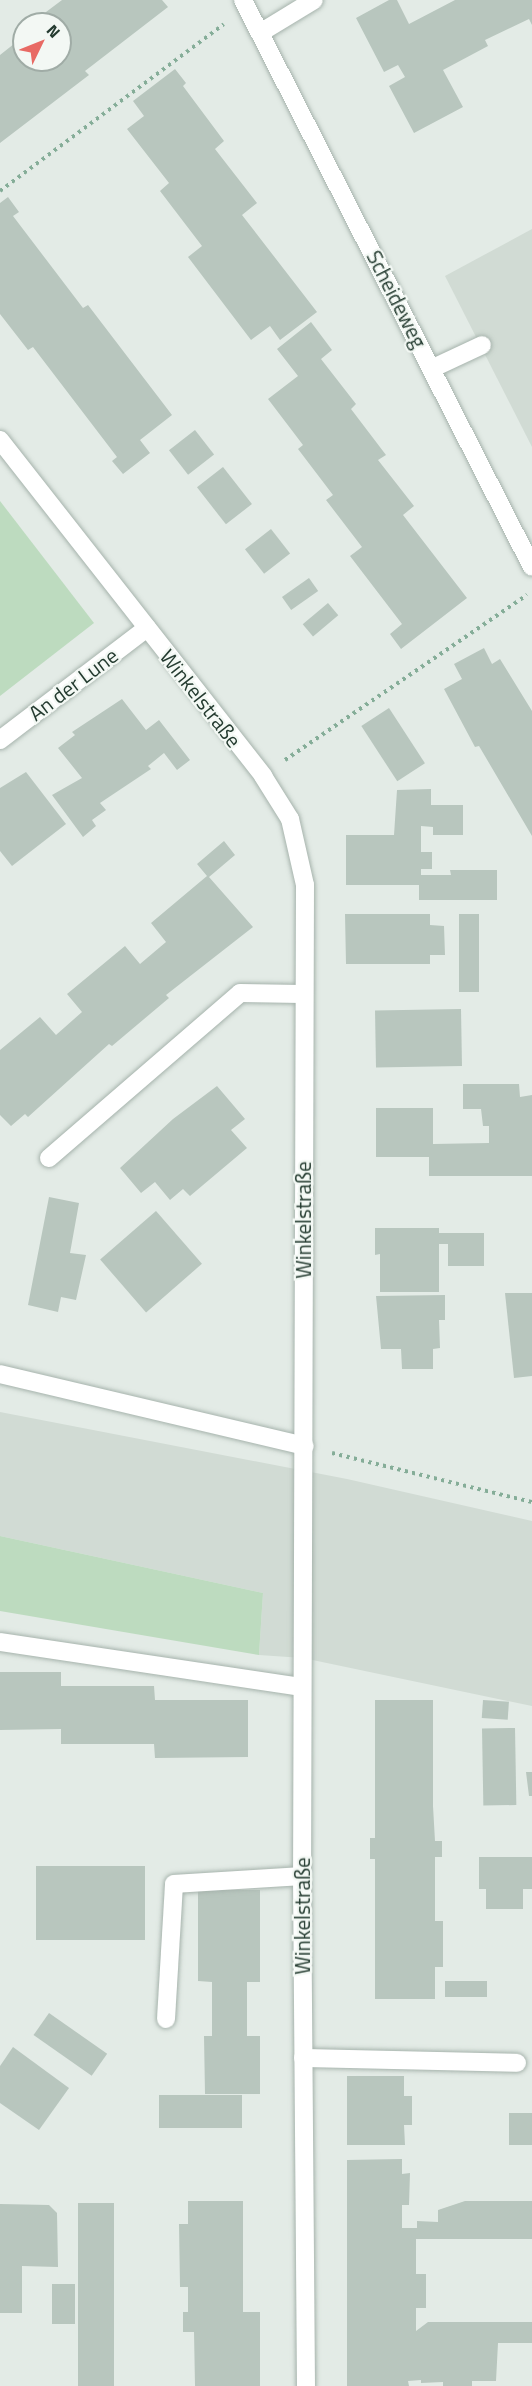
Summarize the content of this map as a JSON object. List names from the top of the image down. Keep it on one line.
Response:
{"streets":{"street":["Scheideweg","An der Lune","Winkelstraße"]},"crossings":[["An der Lune","Winkelstraße"]],"north":"top right"}
